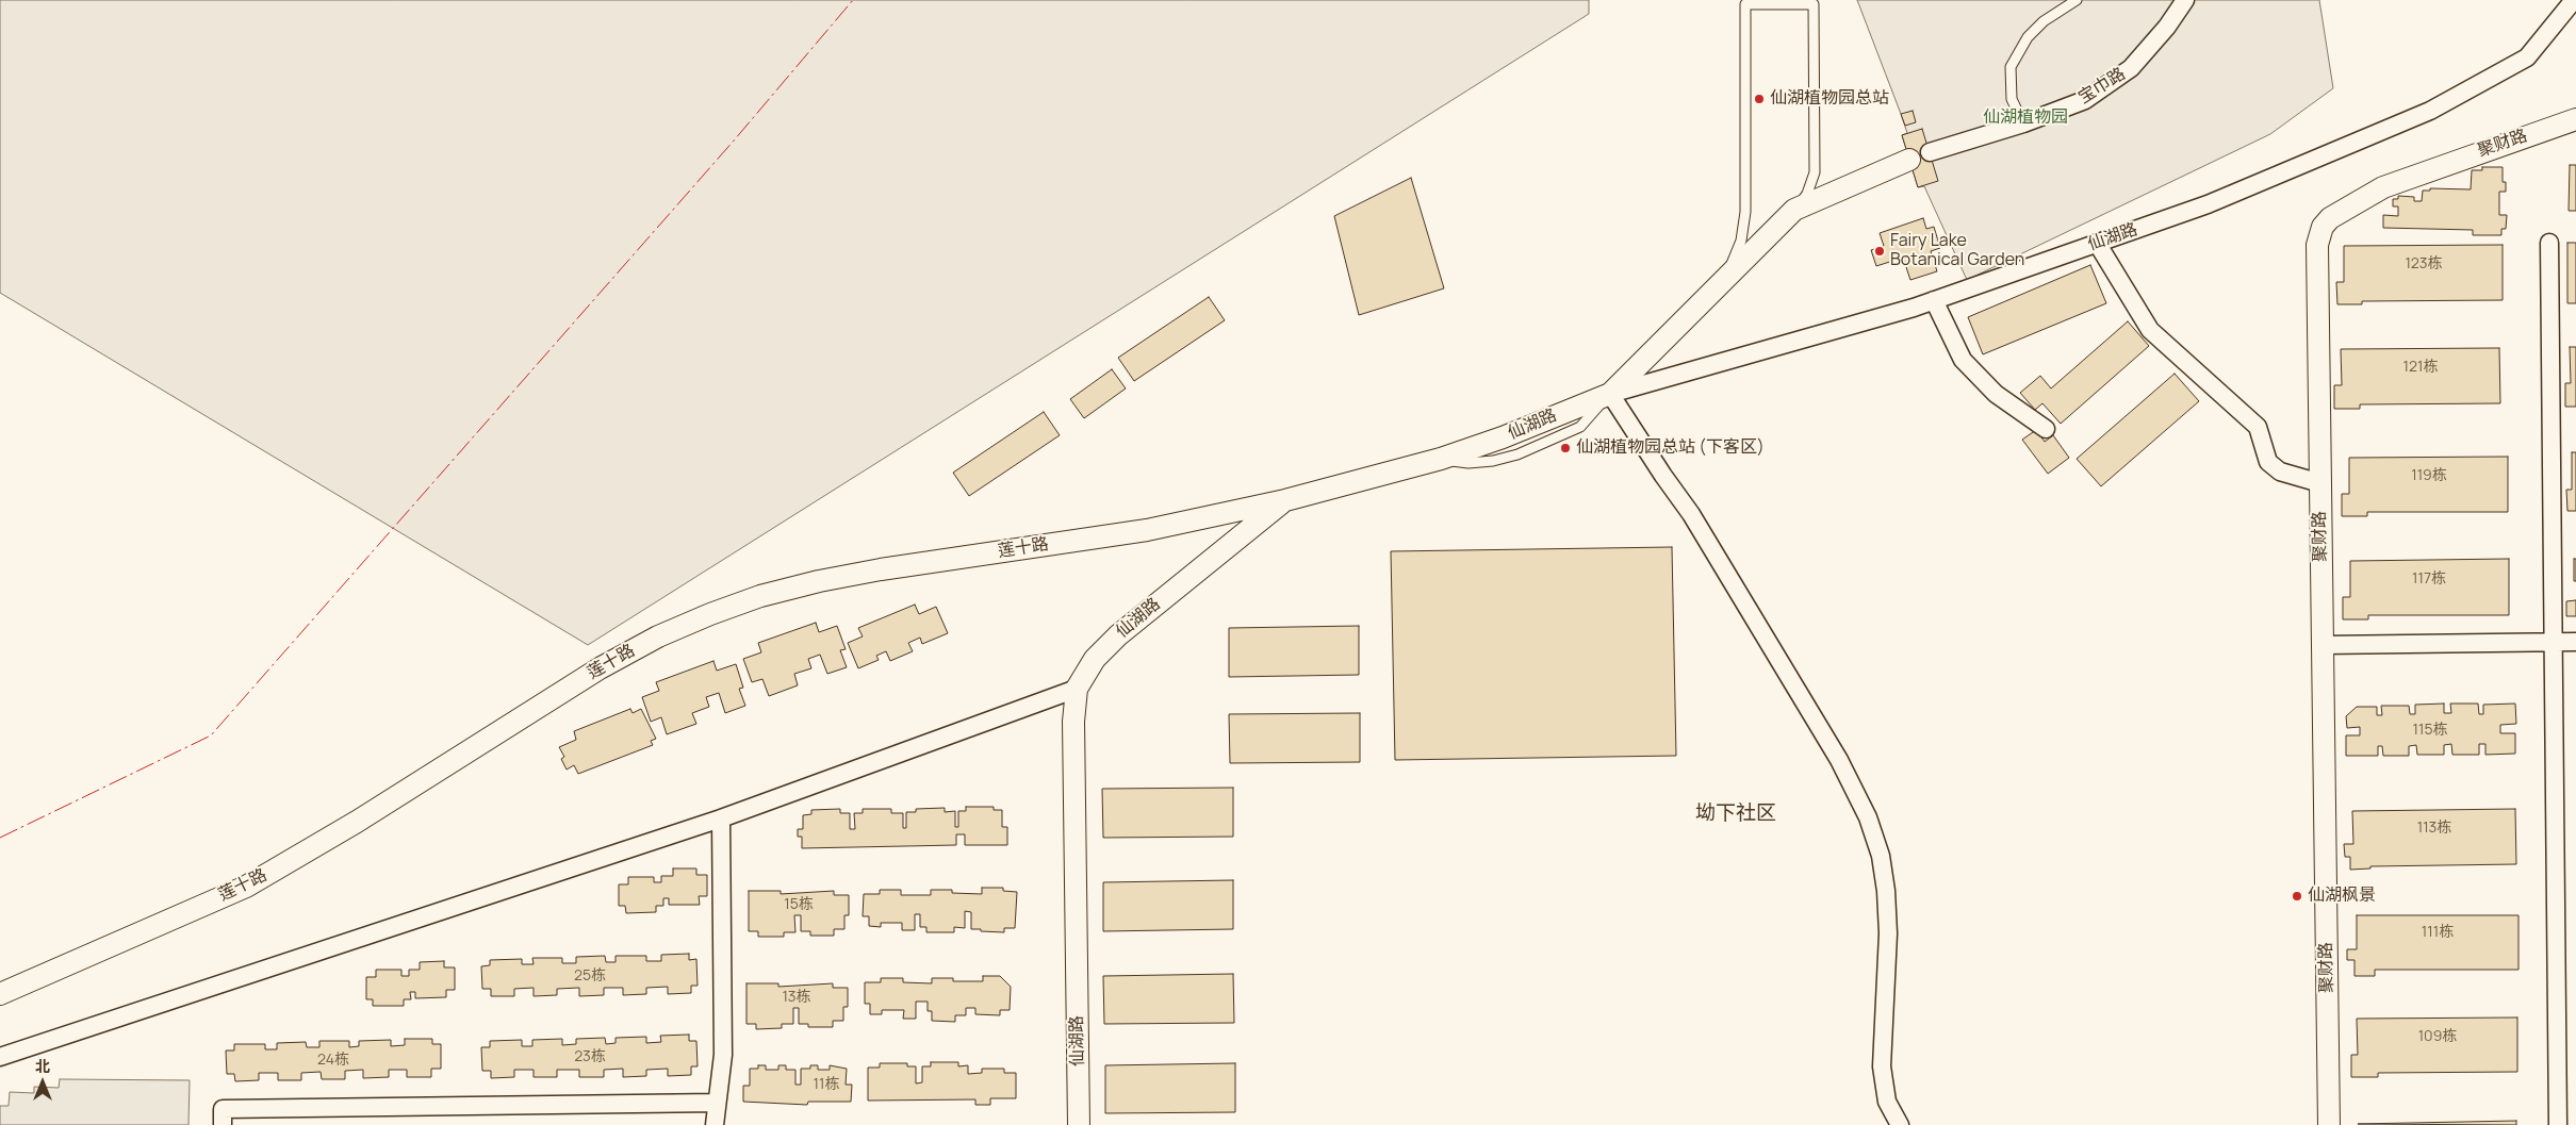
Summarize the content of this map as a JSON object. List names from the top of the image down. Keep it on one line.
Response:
{"streets":{"street":["宝巾路","聚财路","仙湖路","莲十路"]},"crossings":[["宝巾路","仙湖路"],["仙湖路","莲十路"]],"districts":["坳下社区"],"parks":["仙湖植物园"],"places":["仙湖植物园总站","Fairy Lake Botanical Garden","仙湖植物园总站 (下客区)","仙湖枫景"],"house_numbers":["123栋","121栋","119栋","117栋","115栋","113栋","15栋","111栋","25栋","13栋","109栋","23栋","24栋","11栋"],"north":"top"}
